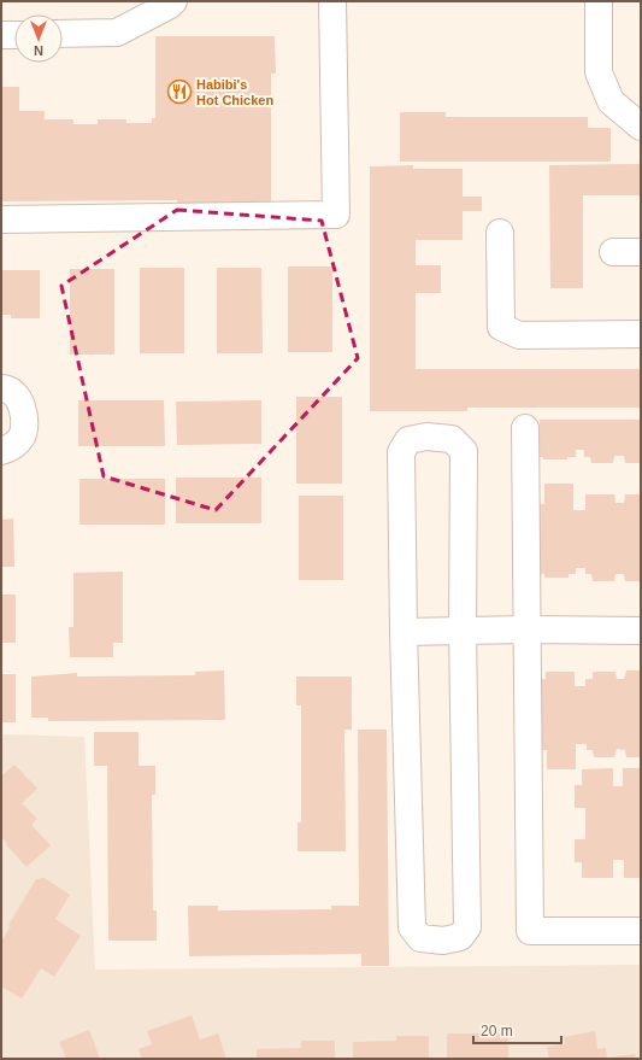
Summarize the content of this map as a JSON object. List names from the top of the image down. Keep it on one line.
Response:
{"places":{"restaurant":["Habibi's Hot Chicken"]},"scale_bar":"20 m","north":"bottom"}
